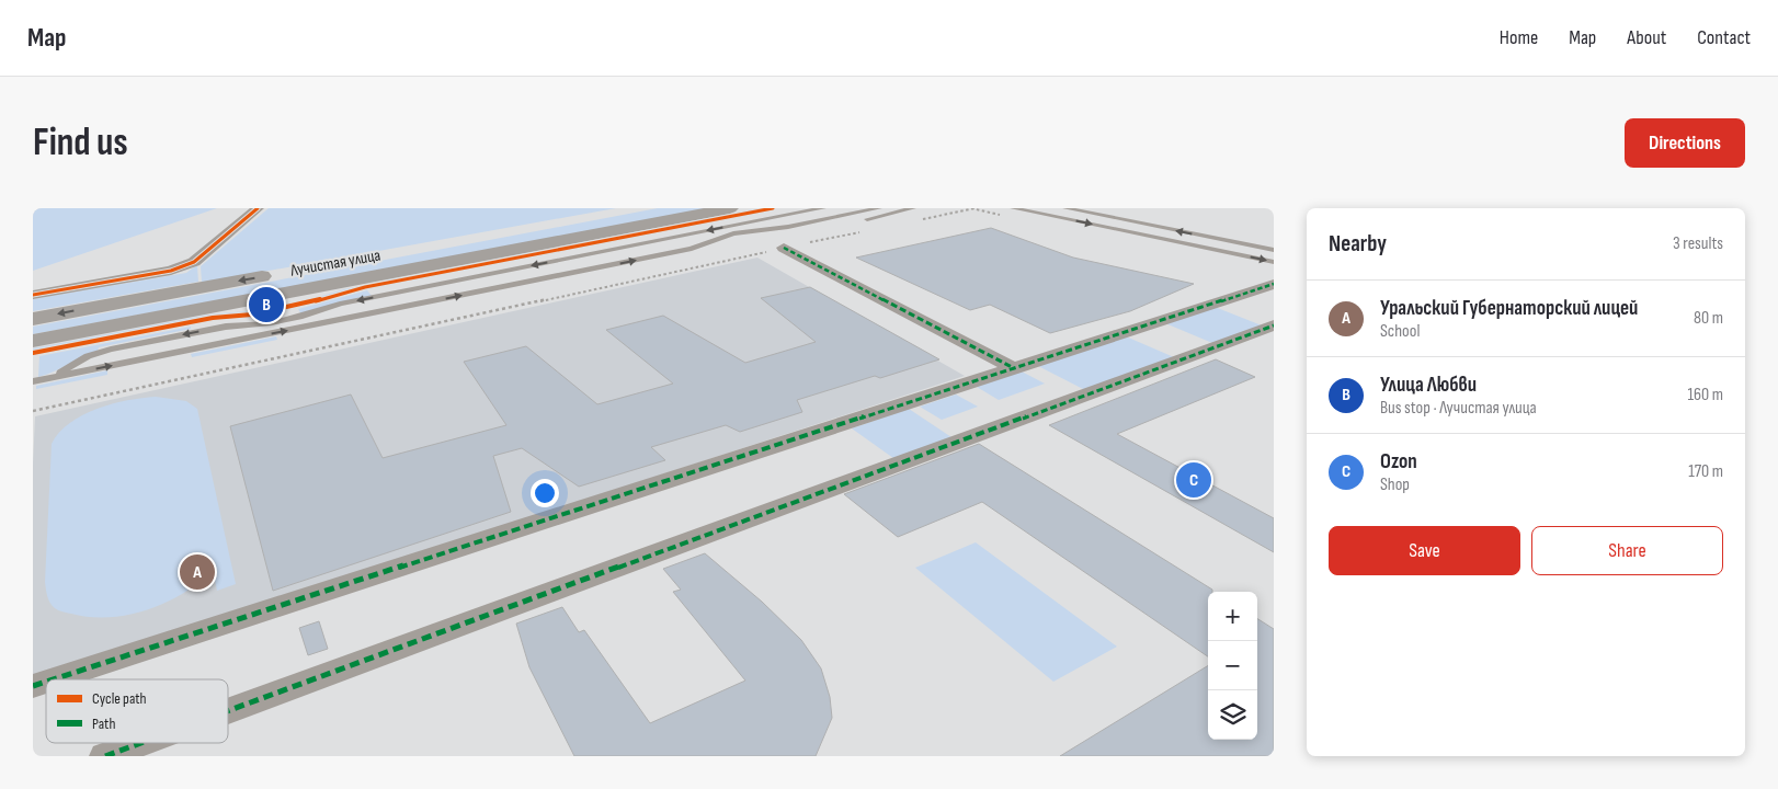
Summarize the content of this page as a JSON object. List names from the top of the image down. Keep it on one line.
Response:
{"streets":{"main road":["Лучистая улица"]},"legend":["Cycle path","Path"],"page":{"header":"Map","nav":["Home","Map","About","Contact"],"buttons":["Directions",["Save","Share"]],"title":"Find us","heading":["Nearby","3 results"],"list":[{"mark":"A","name":"Уральский Губернаторский лицей","note":"School","value":"80 m"},{"mark":"B","name":"Улица Любви","note":"Bus stop · Лучистая улица","value":"160 m"},{"mark":"C","name":"Ozon","note":"Shop","value":"170 m"}],"pins":["B","C","A"],"map_buttons":["+","−"]}}
